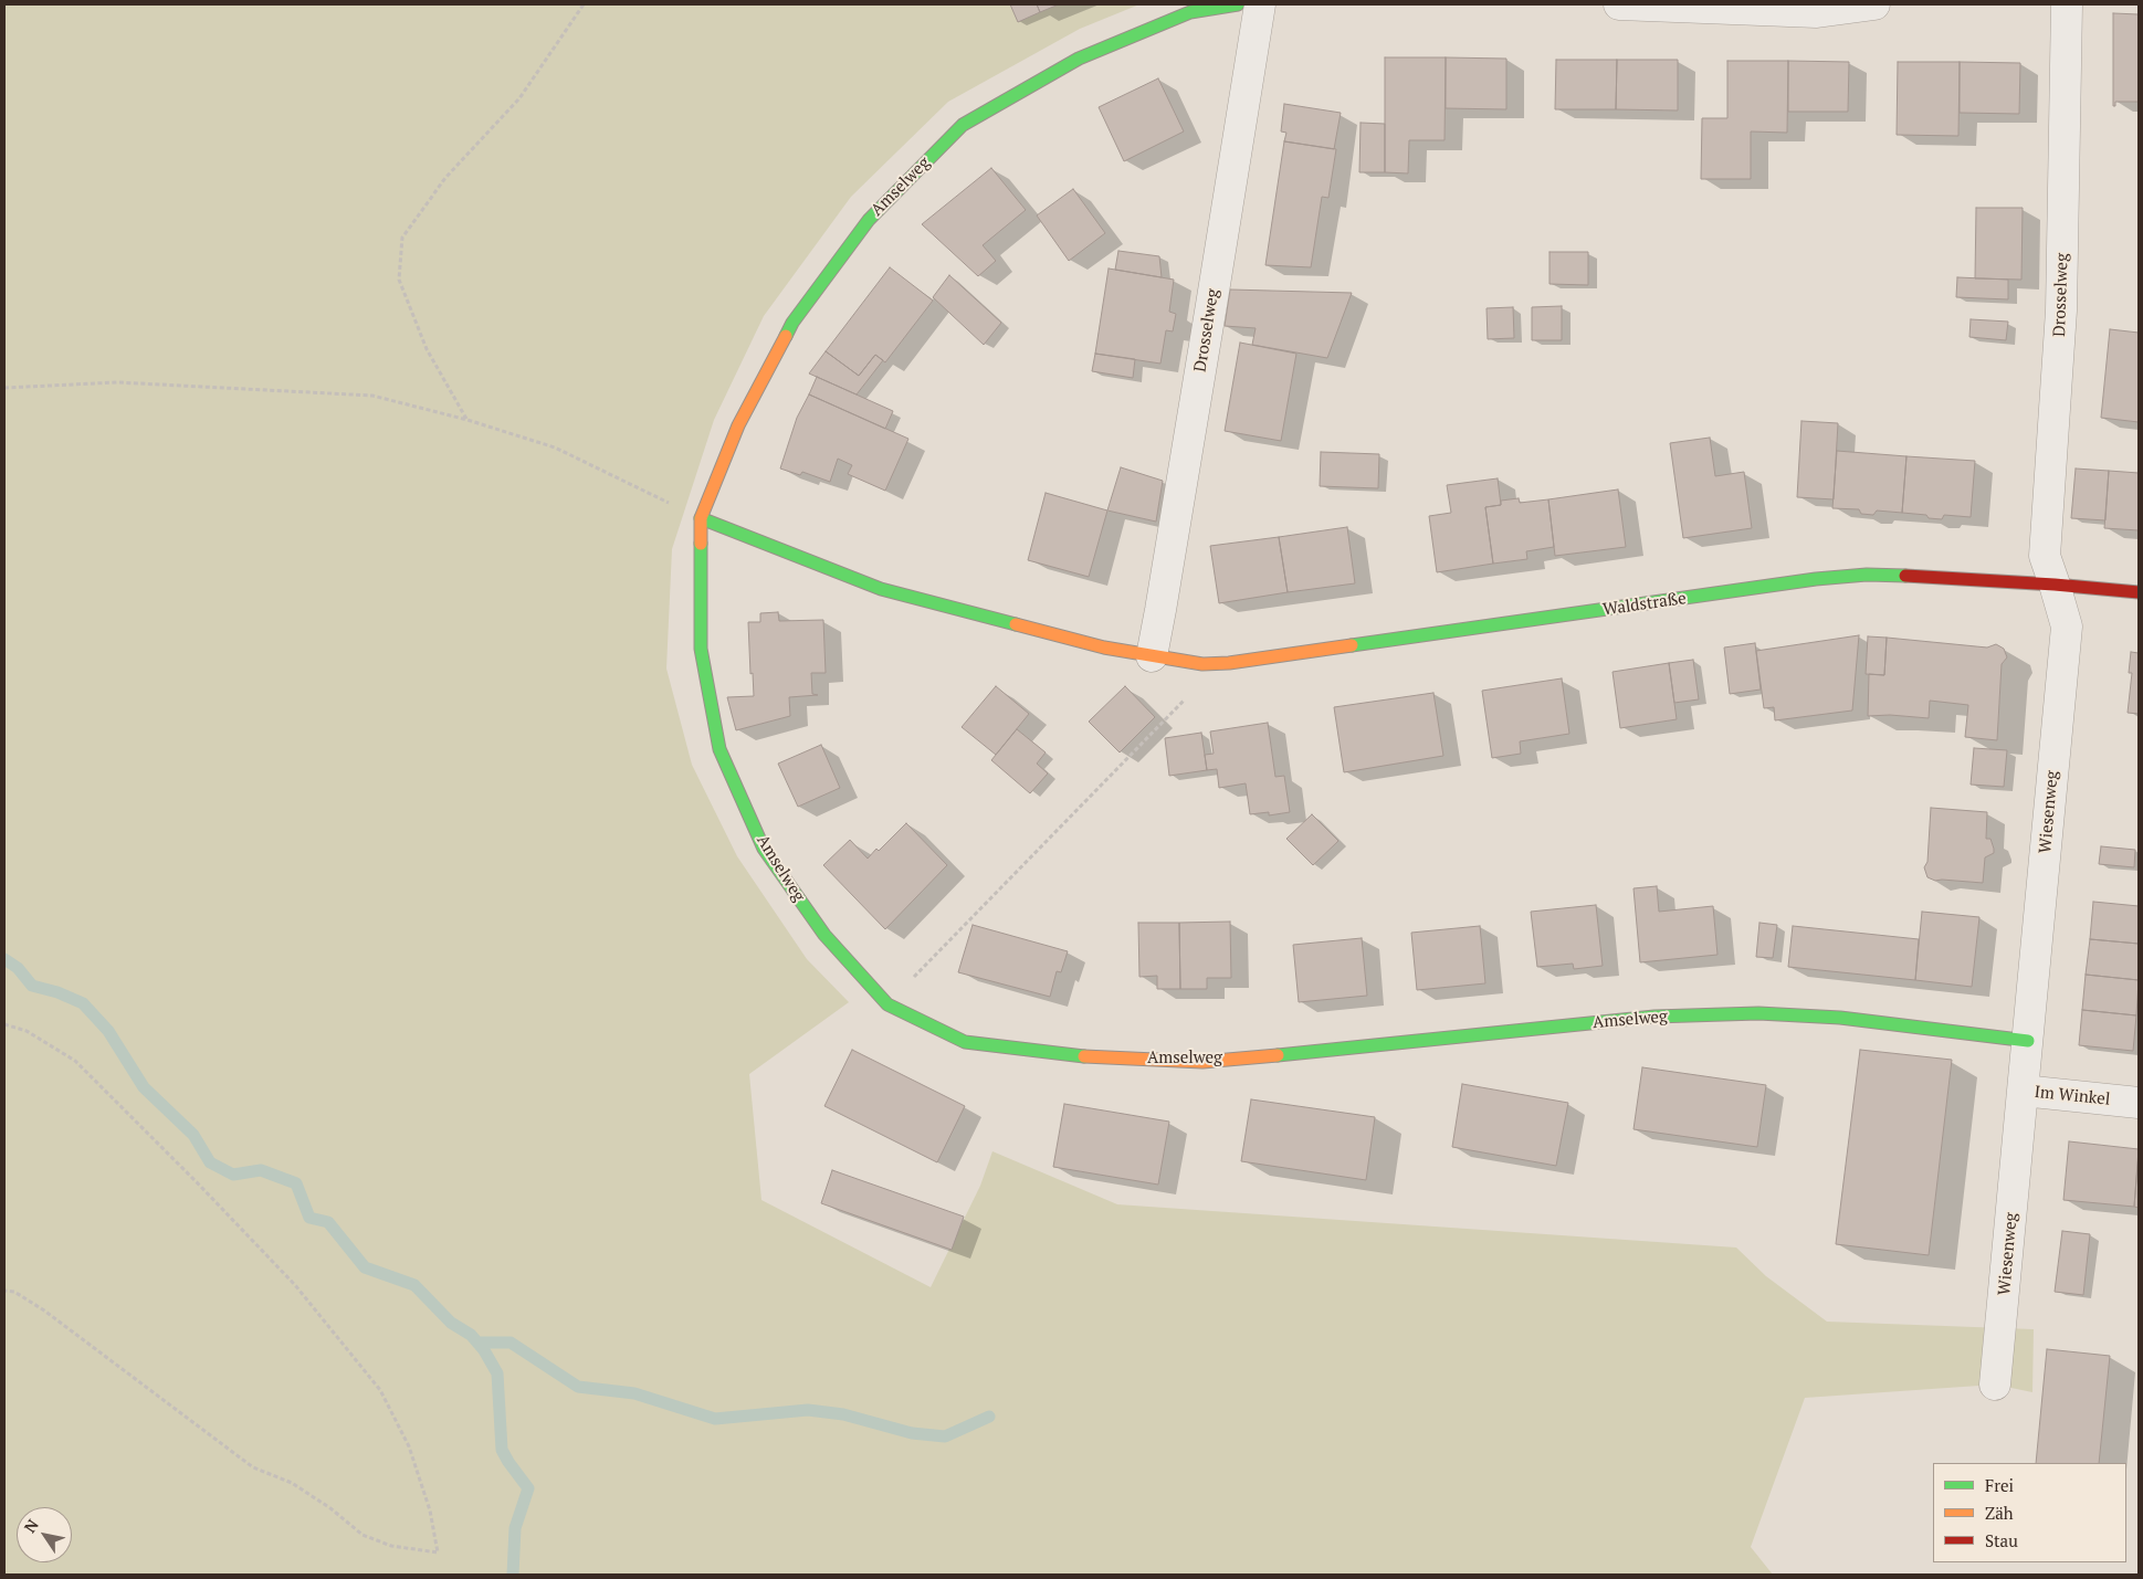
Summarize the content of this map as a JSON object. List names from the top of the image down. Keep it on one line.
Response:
{"streets":{"street":["Amselweg","Drosselweg","Waldstraße","Wiesenweg","Im Winkel"]},"crossings":[["Amselweg","Wiesenweg"],["Amselweg","Im Winkel"],["Drosselweg","Waldstraße"],["Drosselweg","Wiesenweg"],["Waldstraße","Wiesenweg"],["Wiesenweg","Im Winkel"]],"legend":["Frei","Zäh","Stau"],"north":"top left"}
